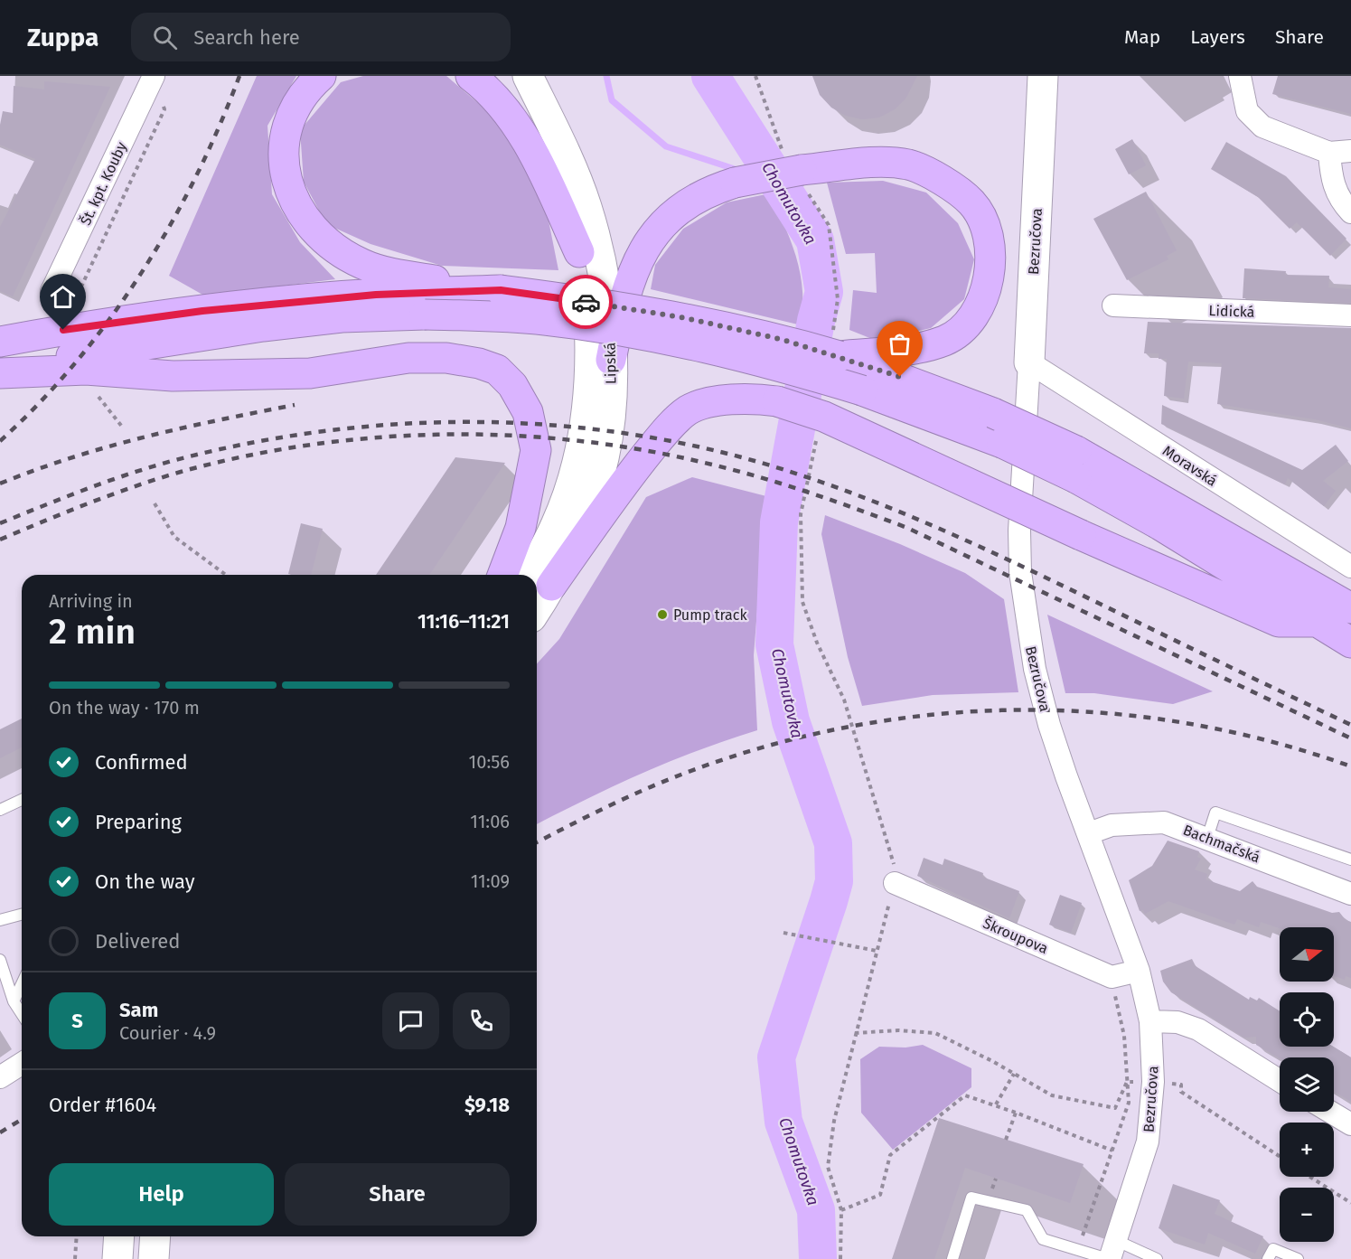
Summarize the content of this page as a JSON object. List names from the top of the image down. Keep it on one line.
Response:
{"streets":{"street":["Št. kpt. Kouby","Bezručova","Lidická","Lipská","Moravská","Bachmačská","Škroupova"]},"crossings":[["Bezručova","Moravská"],["Bezručova","Bachmačská"]],"water":["Chomutovka"],"places":["Pump track"],"north":"right","page":{"header":"Zuppa","search":"Search here","nav":["Map","Layers","Share"],"heading":["2 min","Arriving in","11:16–11:21"],"panel":["Sam","Courier · 4.9","Order #1604","$9.18"],"bar":"On the way · 170 m","list":[["Confirmed","10:56"],["Preparing","11:06"],["On the way","11:09"],"Delivered"],"map_buttons":["+","−"],"round":"S","buttons":["Help","Share"]}}
